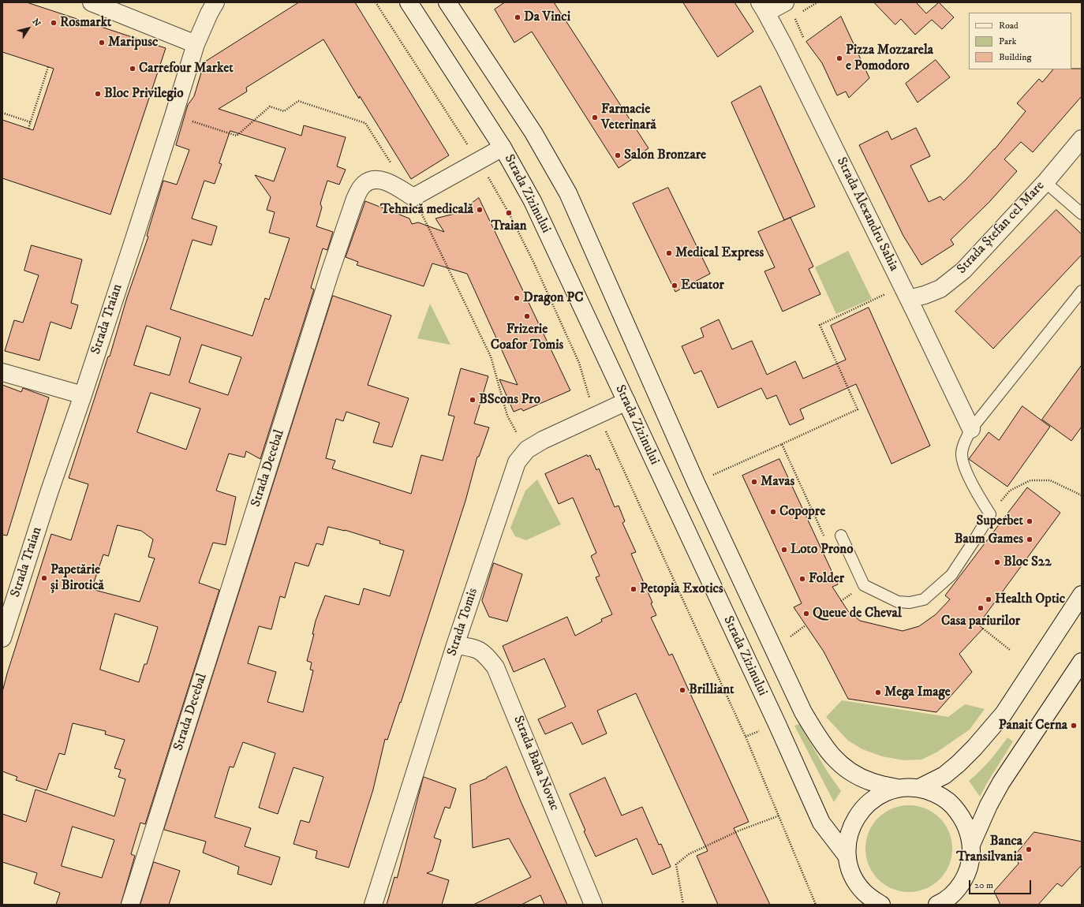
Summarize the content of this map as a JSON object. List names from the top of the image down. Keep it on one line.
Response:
{"streets":{"street":["Strada Zizinului","Strada Alexandru Sahia","Strada Ștefan cel Mare","Strada Traian","Strada Decebal","Strada Tomis","Strada Baba Novac"]},"crossings":[["Strada Zizinului","Strada Tomis"],["Strada Alexandru Sahia","Strada Ștefan cel Mare"],["Strada Tomis","Strada Baba Novac"]],"places":["Da Vinci","Rosmarkt","Maripusc","Pizza Mozzarela e Pomodoro","Carrefour Market","Bloc Privilegio","Farmacie Veterinară","Salon Bronzare","Tehnică medicală","Traian","Medical Express","Ecuator","Dragon PC","Frizerie Coafor Tomis","BScons Pro","Mavas","Copopre","Superbet","Baum Games","Loto Prono","Bloc S22","Papetărie și Birotică","Folder","Petopia Exotics","Health Optic","Casa pariurilor","Queue de Cheval","Brilliant","Mega Image","Panait Cerna","Banca Transilvania"],"legend":["Road","Park","Building"],"scale_bar":"20 m","north":"top right"}
